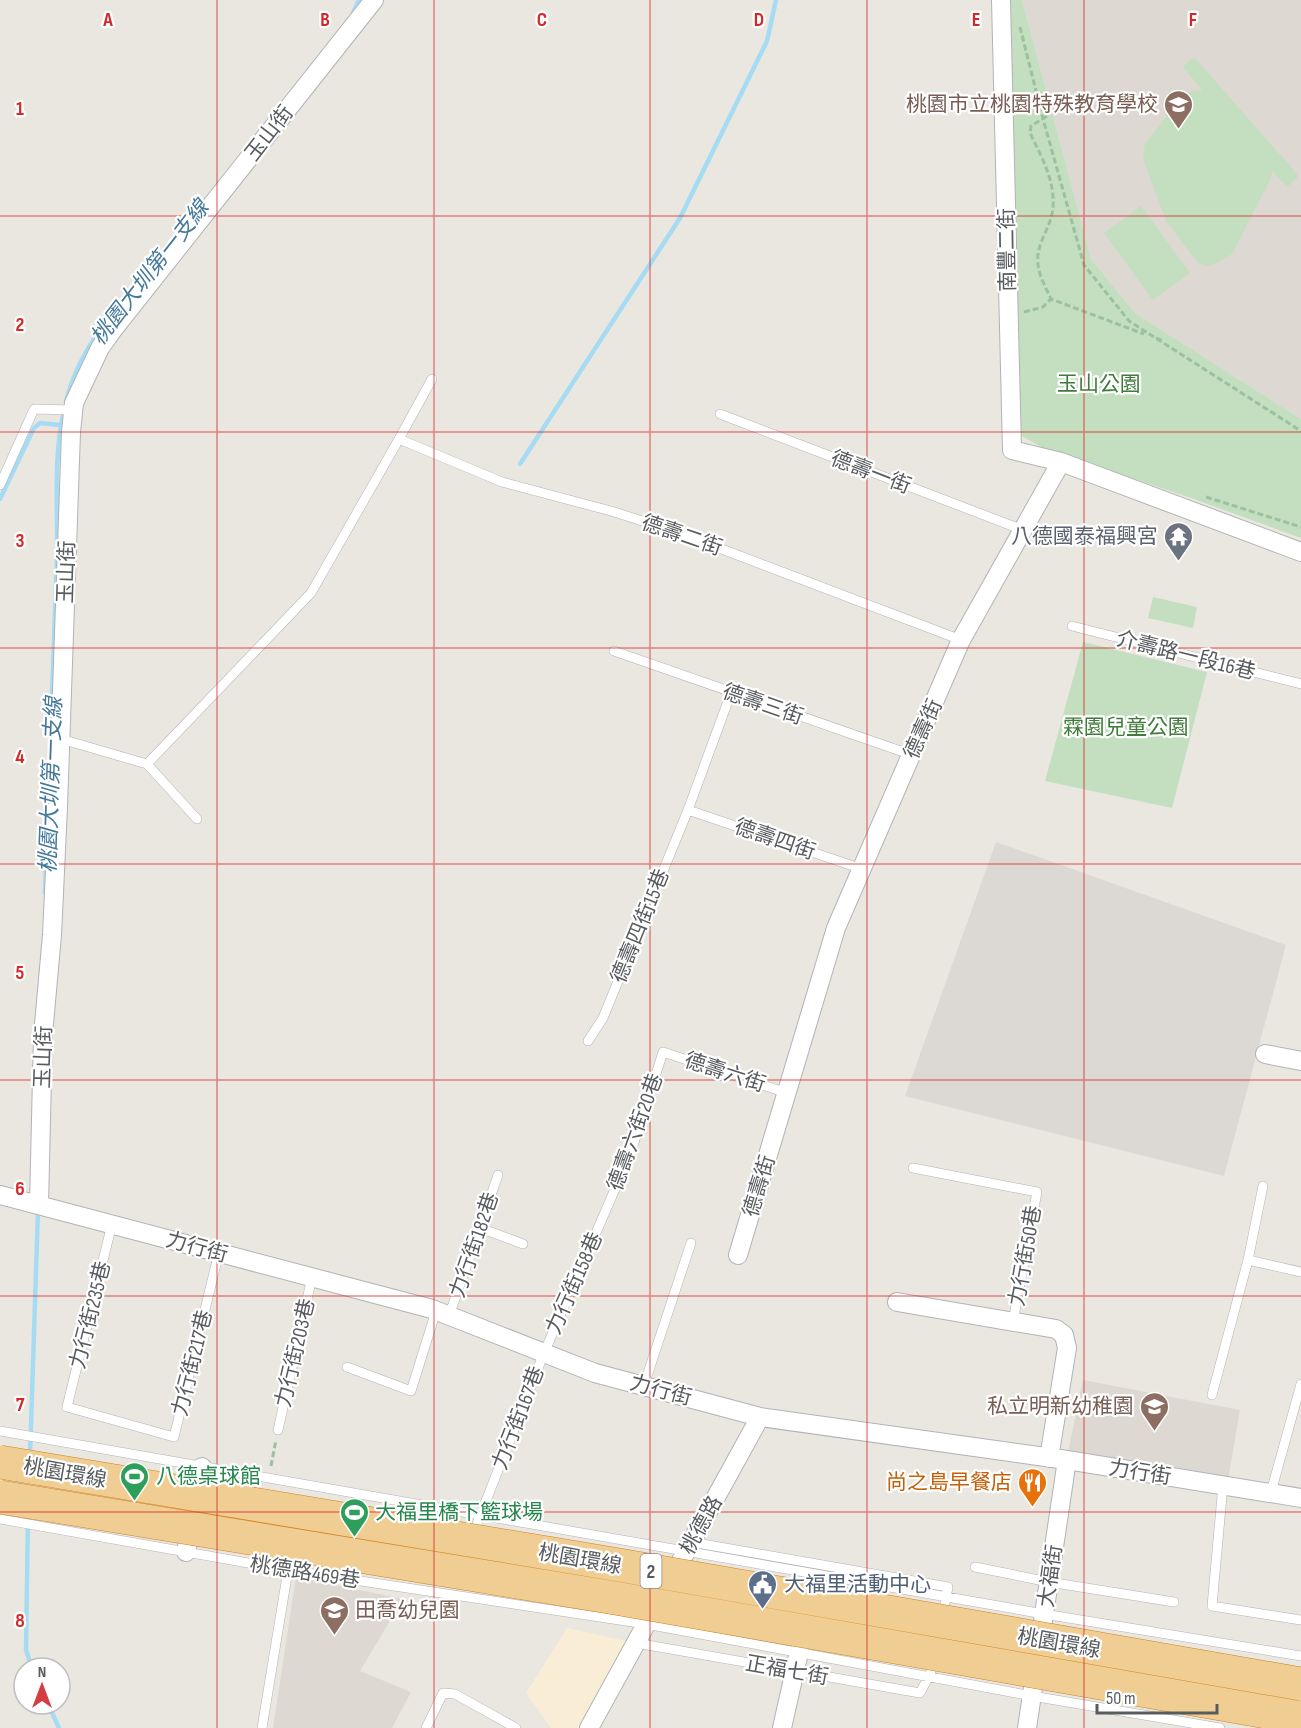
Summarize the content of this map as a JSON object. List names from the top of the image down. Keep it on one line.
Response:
{"streets":{"highway":["桃園環線","2"],"street":["玉山街","南豐二街","德壽街","力行街","力行街50巷","桃德路","大福街"],"lane":["德壽一街","德壽二街","介壽路一段16巷","德壽三街","德壽四街","德壽四街15巷","德壽六街","德壽六街20巷","力行街182巷","力行街158巷","力行街235巷","力行街203巷","力行街217巷","力行街167巷","桃德路469巷","正福七街"]},"crossings":[["玉山街","力行街"],["南豐二街","德壽街"],["德壽一街","德壽街"],["德壽二街","德壽街"],["德壽三街","德壽街"],["德壽三街","德壽四街15巷"],["德壽街","德壽四街"],["德壽街","德壽六街"],["德壽四街","德壽四街15巷"],["德壽六街","德壽六街20巷"],["德壽六街20巷","力行街158巷"],["力行街182巷","力行街"],["力行街","力行街50巷"],["力行街","力行街158巷"],["力行街","力行街235巷"],["力行街","力行街203巷"],["力行街","力行街217巷"],["力行街","力行街167巷"],["力行街","桃德路"],["力行街","大福街"],["力行街50巷","大福街"],["力行街158巷","力行街167巷"],["力行街235巷","力行街217巷"],["桃德路","桃德路469巷"],["桃德路","正福七街"],["桃德路469巷","大福街"],["桃德路469巷","正福七街"]],"water":["桃園大圳第一支線"],"parks":["玉山公園","霖園兒童公園"],"places":{"school or university":["桃園市立桃園特殊教育學校","私立明新幼稚園","田喬幼兒園"],"temple":["八德國泰福興宮"],"sports":["八德桌球館","大福里橋下籃球場"],"restaurant":["尚之島早餐店"],"public building":["大福里活動中心"]},"scale_bar":"50 m","north":"top","grid":{"columns":["A","B","C","D","E","F"],"rows":["1","2","3","4","5","6","7","8"]}}
